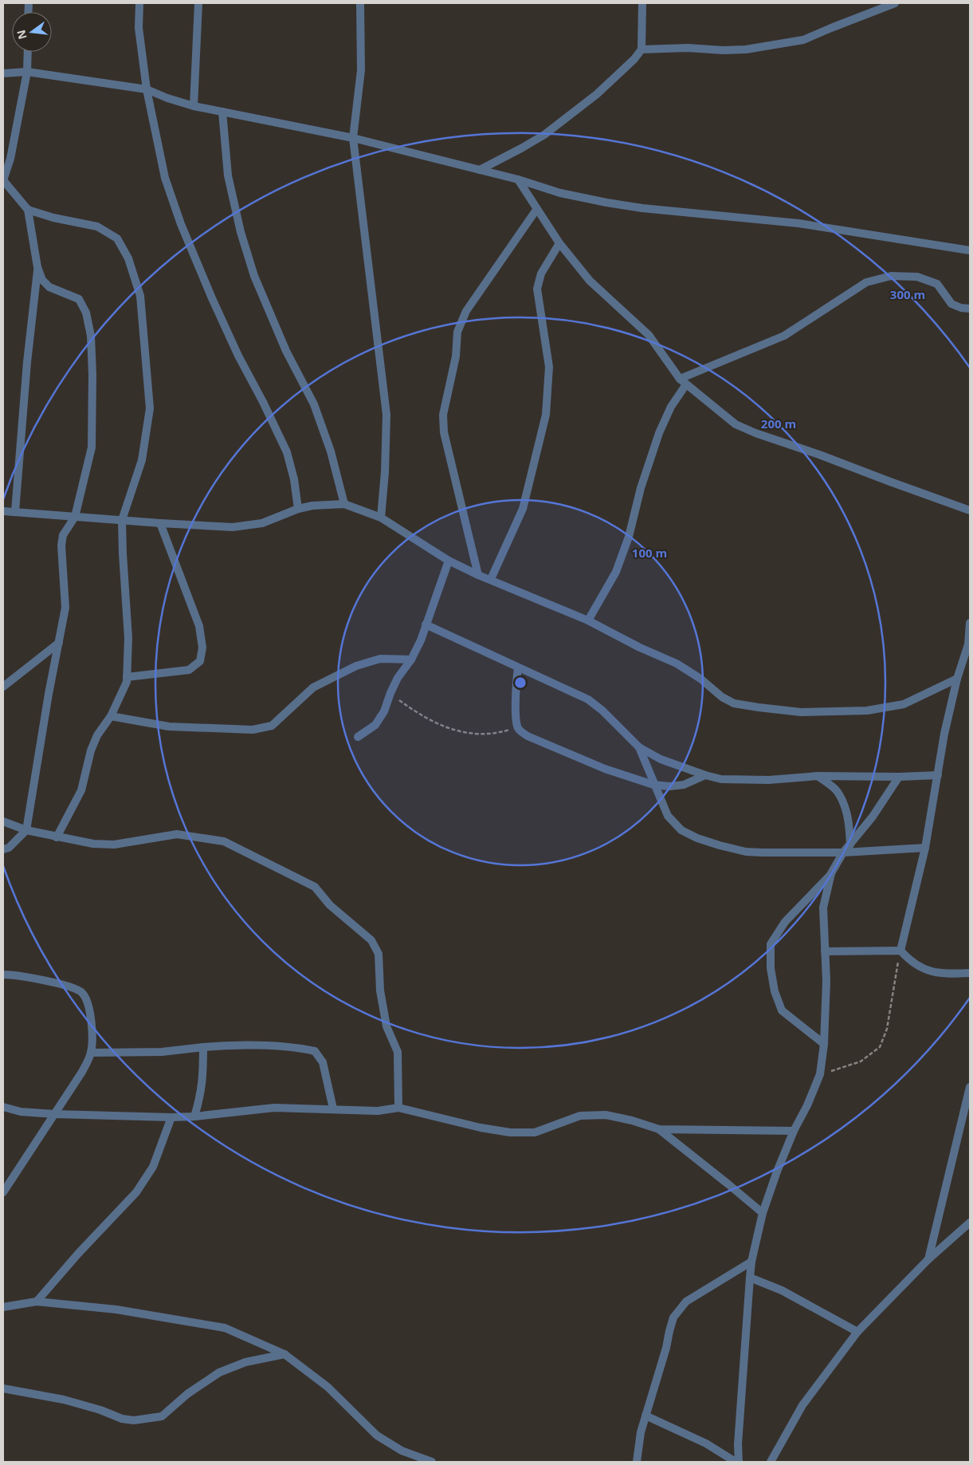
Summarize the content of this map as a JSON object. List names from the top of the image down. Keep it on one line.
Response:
{"north":"left","rings":["300 m","200 m","100 m"]}
